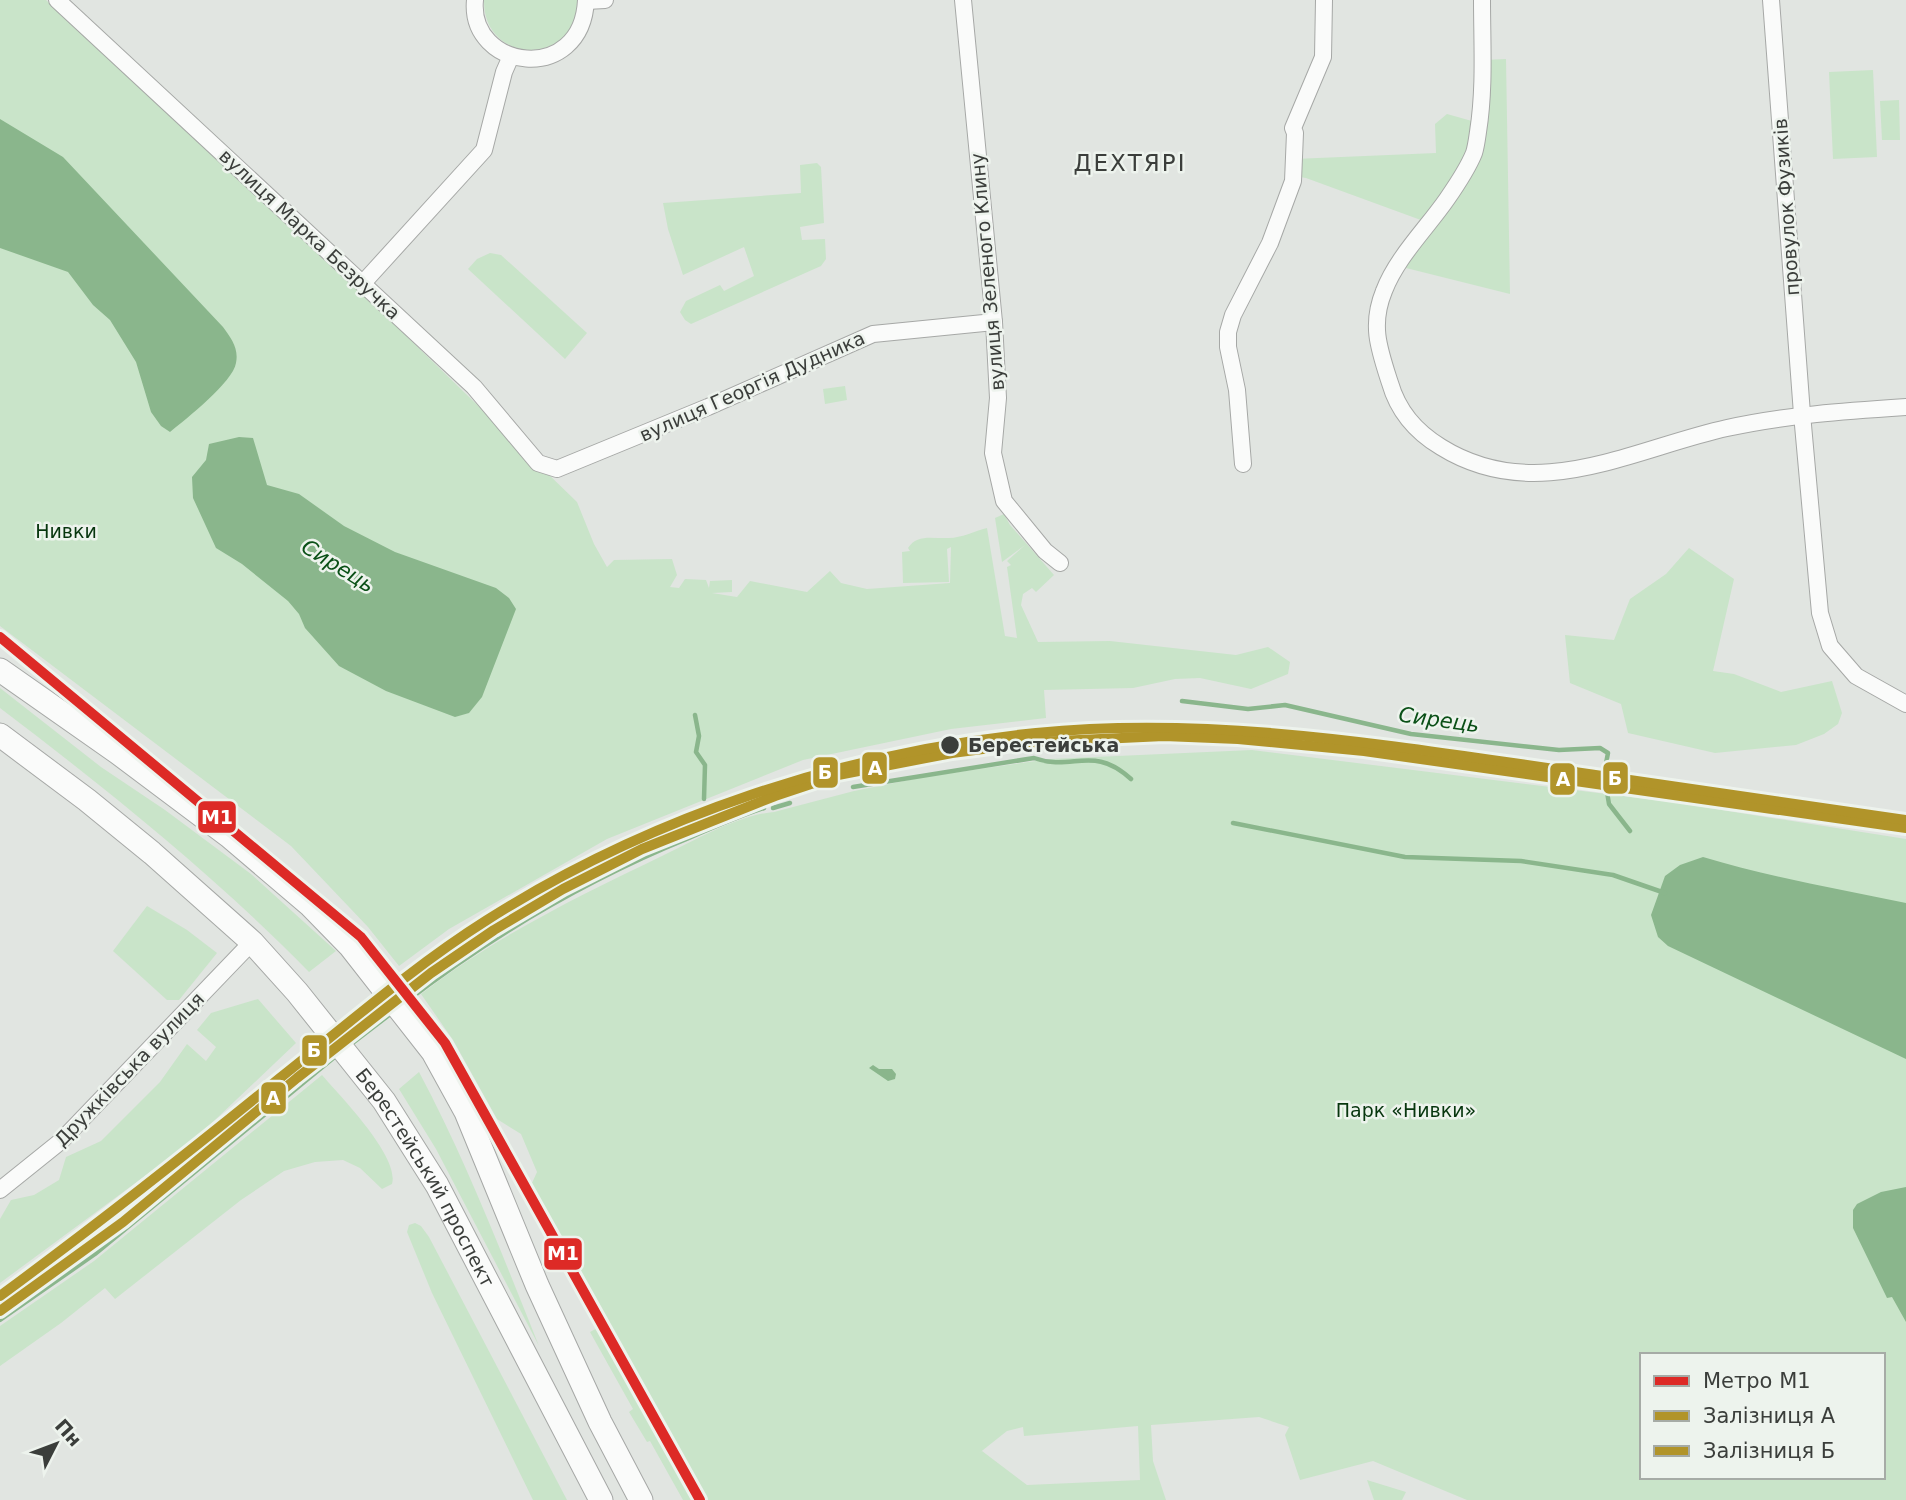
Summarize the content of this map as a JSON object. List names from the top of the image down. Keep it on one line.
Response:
{"streets":{"main road":["Берестейський проспект"],"street":["провулок Фузиків","вулиця Марка Безручка","вулиця Зеленого Клину","вулиця Георгія Дудника","Дружківська вулиця"]},"crossings":[["вулиця Марка Безручка","вулиця Георгія Дудника"],["вулиця Зеленого Клину","вулиця Георгія Дудника"],["Дружківська вулиця","Берестейський проспект"]],"districts":["ДЕХТЯРІ"],"water":["Сирець"],"parks":["Нивки","Парк «Нивки»"],"places":["Берестейська"],"lines":["metro line M1","rail line Б","rail line A"],"legend":["Метро M1","Залізниця A","Залізниця Б"],"north":"top right"}
